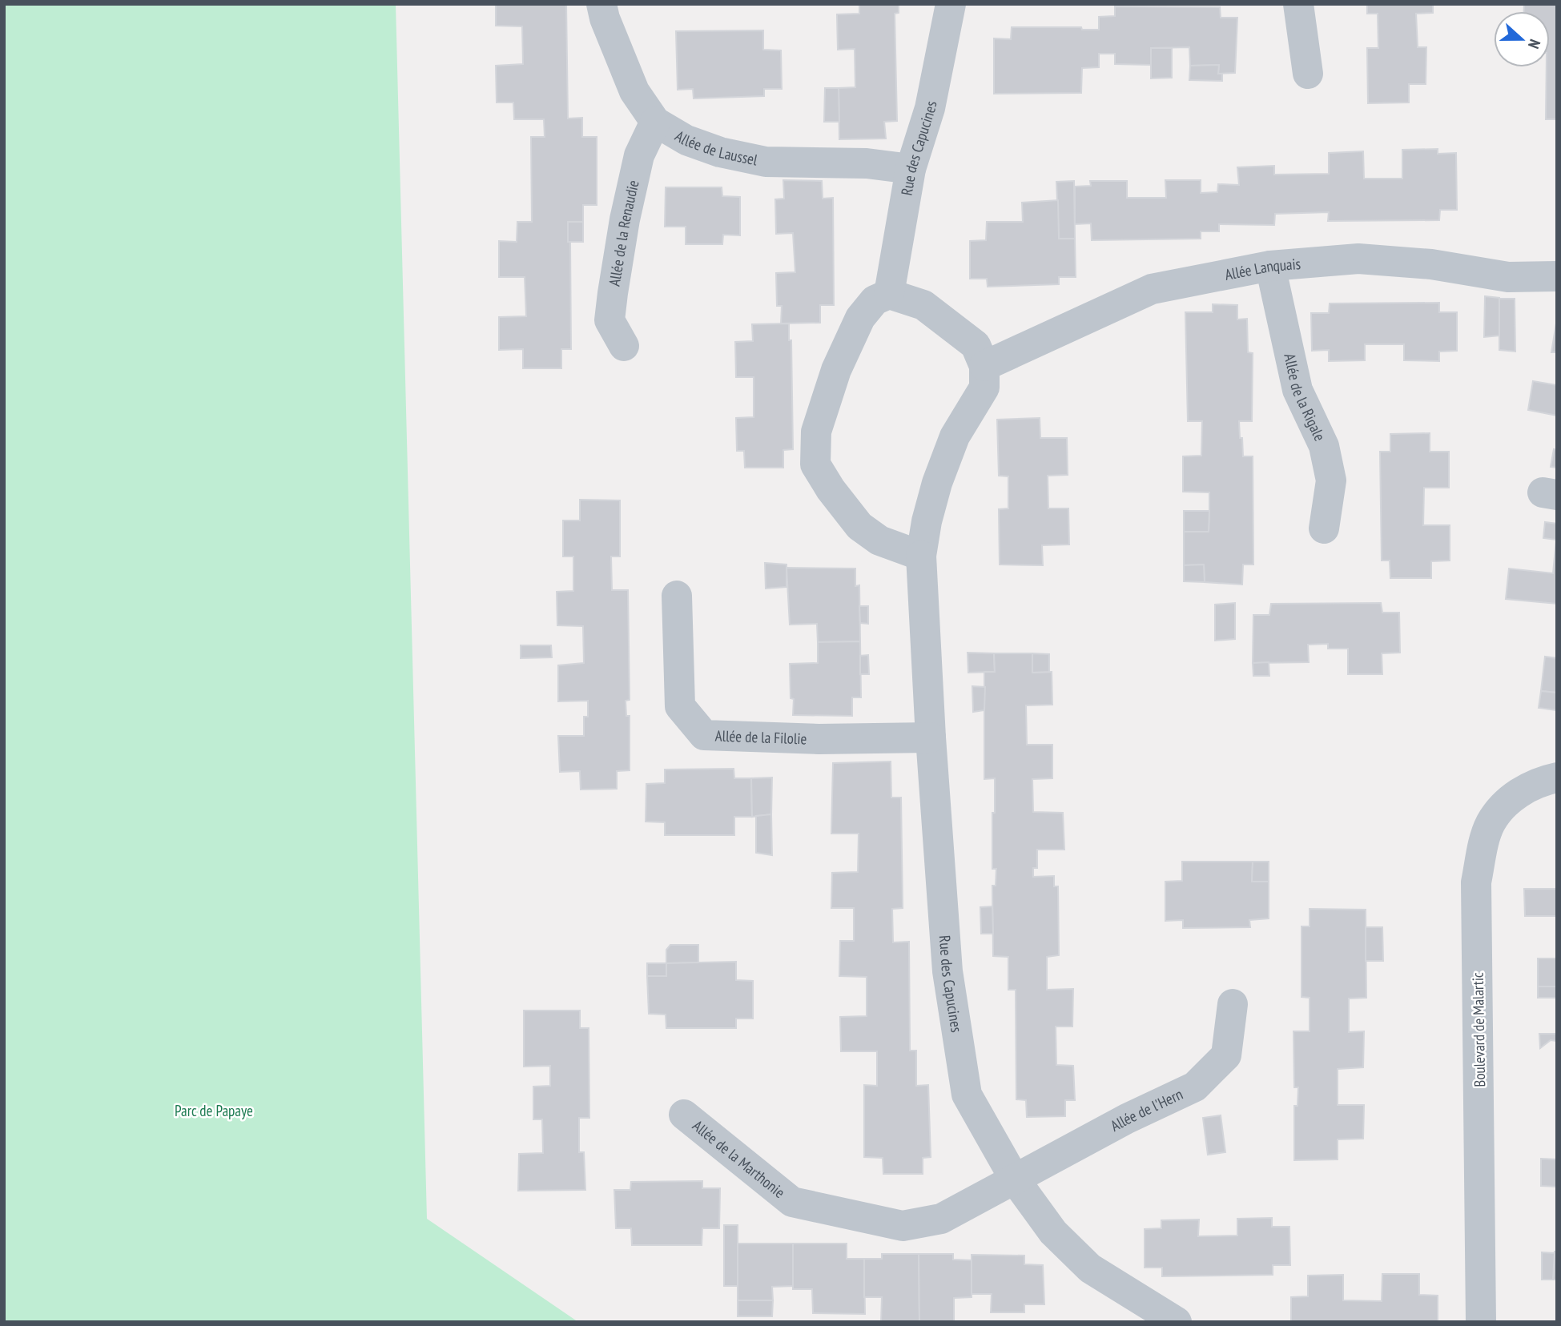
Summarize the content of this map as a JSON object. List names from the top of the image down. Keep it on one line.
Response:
{"streets":{"street":["Allée de Laussel","Rue des Capucines","Allée de la Renaudie","Allée Lanquais","Allée de la Rigale","Allée de la Filolie","Boulevard de Malartic","Allée de l'Hern","Allée de la Marthonie"]},"crossings":[["Allée de Laussel","Rue des Capucines"],["Allée de Laussel","Allée de la Renaudie"],["Rue des Capucines","Allée Lanquais"],["Rue des Capucines","Allée de la Filolie"],["Rue des Capucines","Allée de l'Hern"],["Rue des Capucines","Allée de la Marthonie"],["Allée Lanquais","Allée de la Rigale"],["Allée de l'Hern","Allée de la Marthonie"]],"parks":["Parc de Papaye"],"north":"right"}
